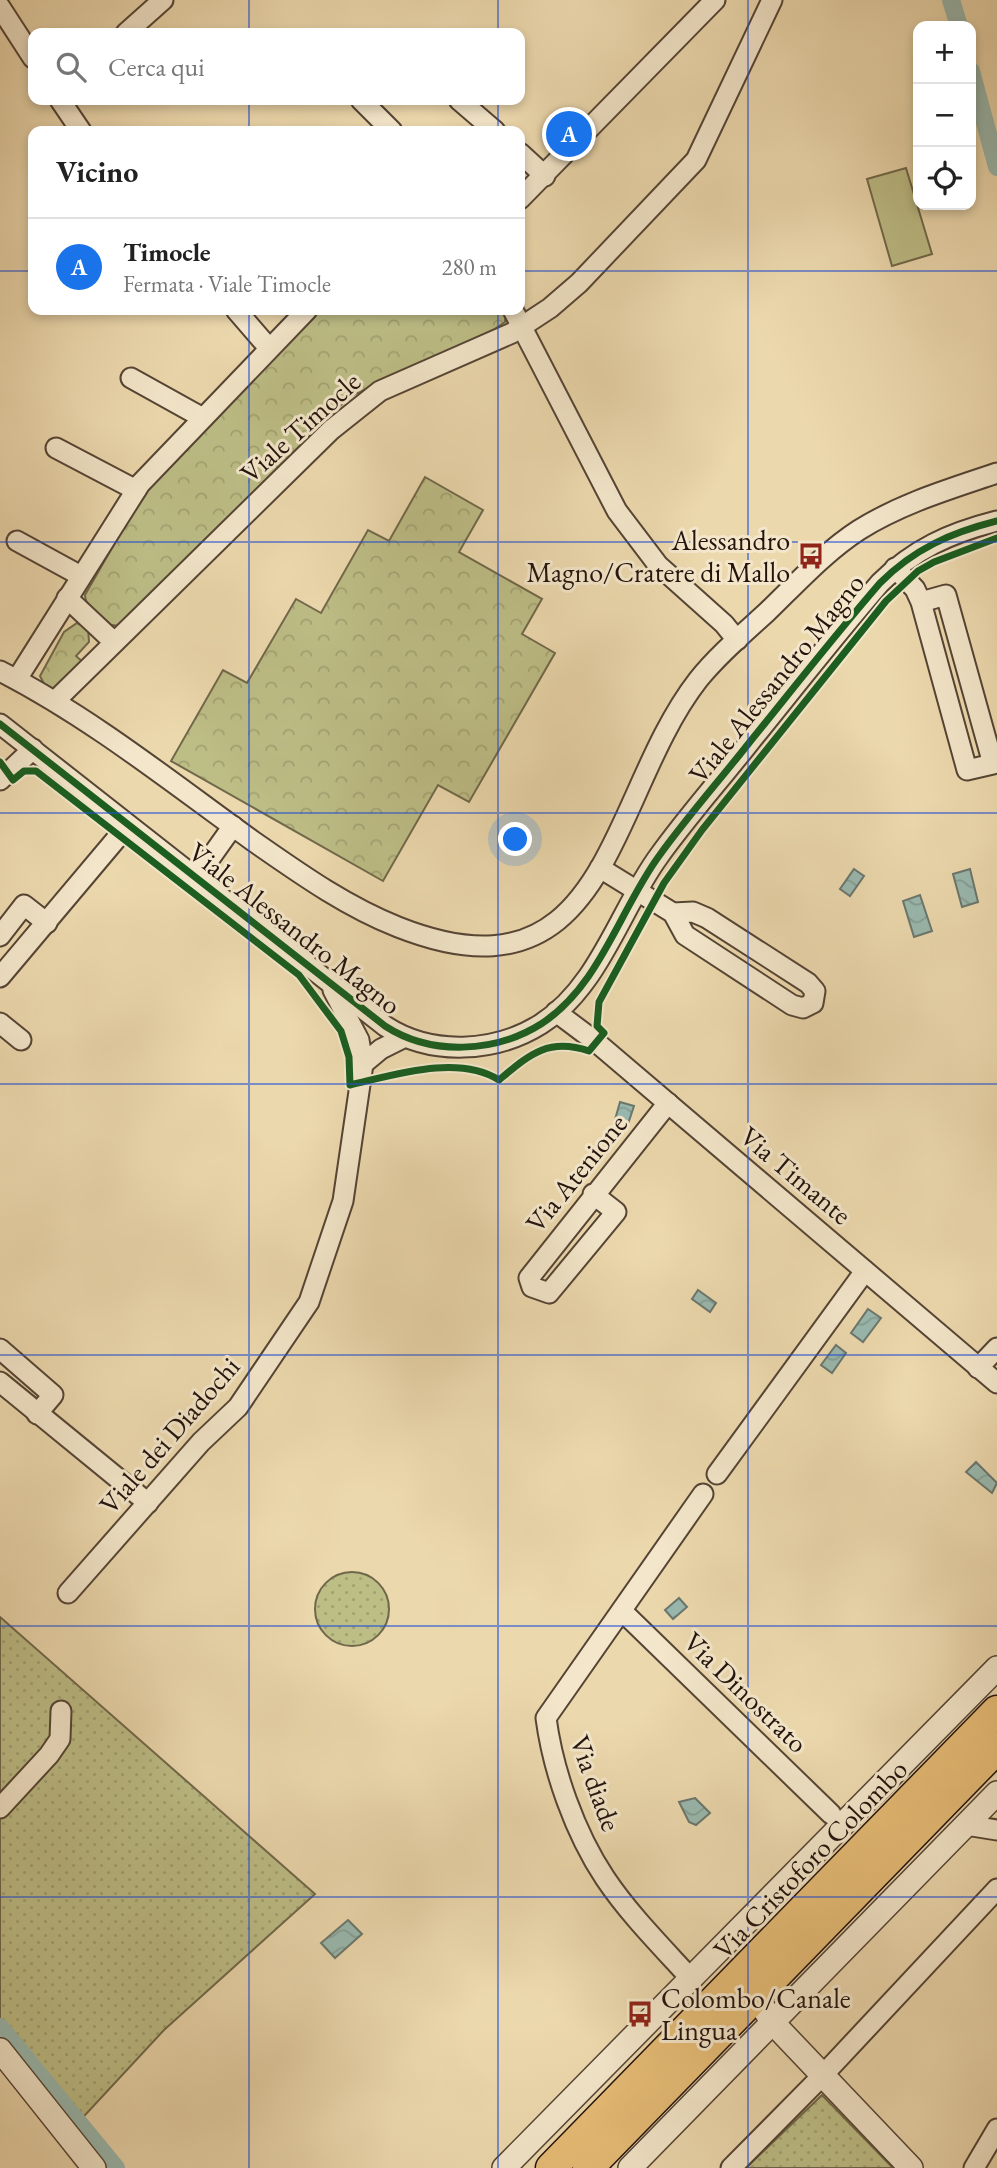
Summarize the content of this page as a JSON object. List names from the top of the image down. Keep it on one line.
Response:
{"streets":{"main road":["Via Cristoforo Colombo"],"street":["Viale Timocle","Viale Alessandro Magno","Via Atenione","Via Timante","Viale dei Diadochi","Via Dinostrato","Via diade"]},"crossings":[["Viale Timocle","Viale Alessandro Magno"],["Viale Alessandro Magno","Via Timante"],["Viale Alessandro Magno","Viale dei Diadochi"],["Via Atenione","Via Timante"],["Via Dinostrato","Via diade"],["Via diade","Via Cristoforo Colombo"]],"places":{"bus stop":["Alessandro Magno/Cratere di Mallo","Colombo/Canale Lingua"]},"page":{"map_buttons":["+","−"],"search":"Cerca qui","pins":"A","heading":"Vicino","list":[{"mark":"A","name":"Timocle","note":"Fermata · Viale Timocle","value":"280 m"}]}}
